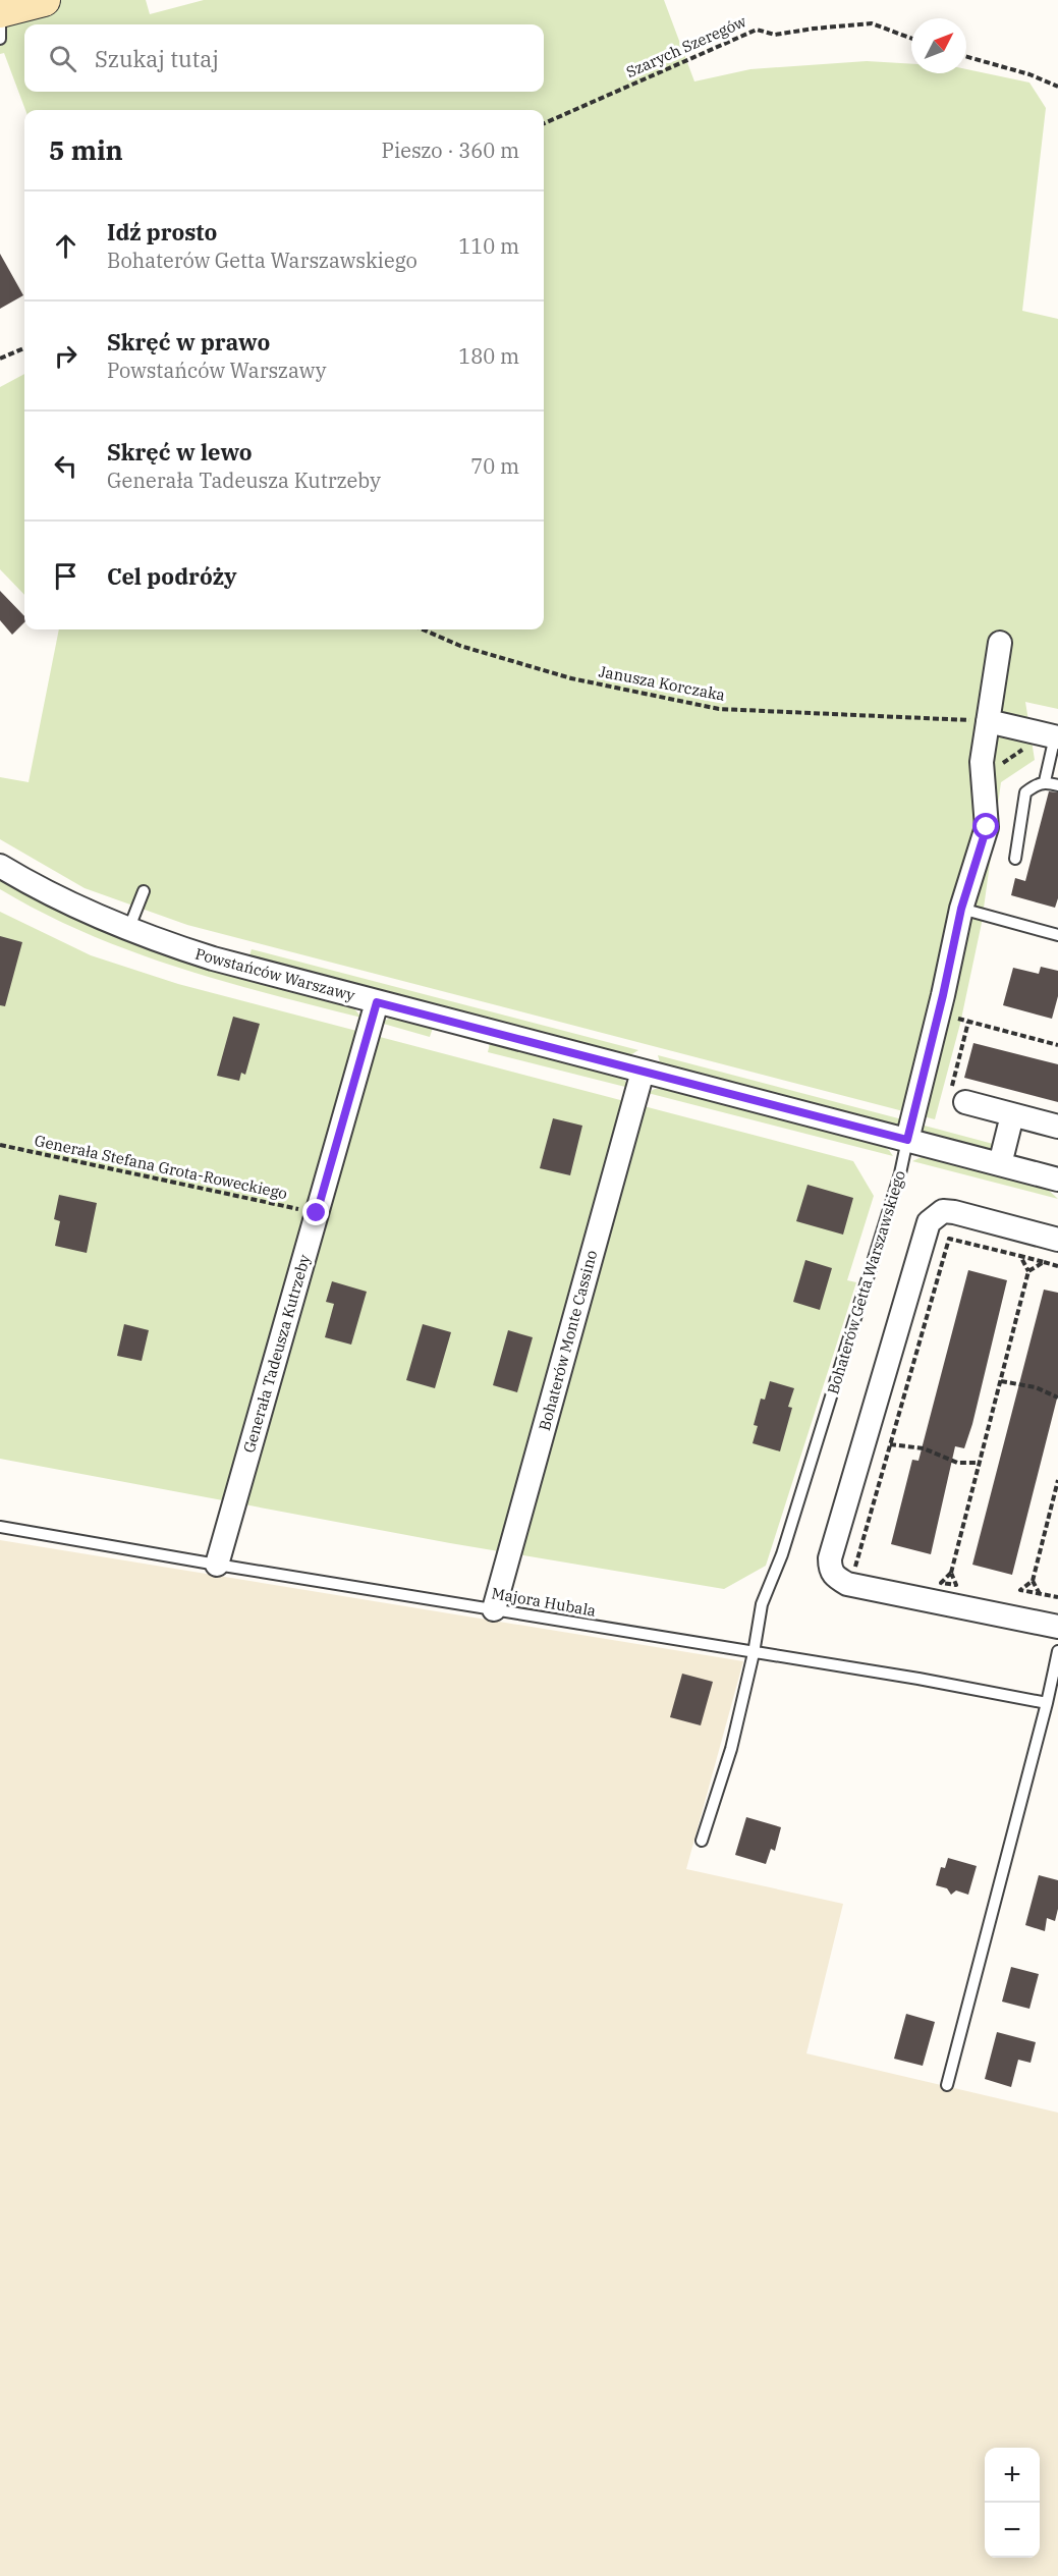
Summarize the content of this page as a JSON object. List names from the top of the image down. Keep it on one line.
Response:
{"streets":{"street":["Powstańców Warszawy","Bohaterów Getta Warszawskiego","Bohaterów Monte Cassino","Generała Tadeusza Kutrzeby"],"lane":["Majora Hubala"],"path":["Szarych Szeregów","Janusza Korczaka","Generała Stefana Grota-Roweckiego"]},"crossings":[["Janusza Korczaka","Bohaterów Getta Warszawskiego"],["Powstańców Warszawy","Bohaterów Getta Warszawskiego"],["Powstańców Warszawy","Bohaterów Monte Cassino"],["Powstańców Warszawy","Generała Tadeusza Kutrzeby"],["Generała Stefana Grota-Roweckiego","Generała Tadeusza Kutrzeby"],["Bohaterów Getta Warszawskiego","Majora Hubala"],["Bohaterów Monte Cassino","Majora Hubala"],["Generała Tadeusza Kutrzeby","Majora Hubala"]],"north":"top right","page":{"search":"Szukaj tutaj","heading":["5 min","Pieszo · 360 m"],"list":[["Idź prosto","Bohaterów Getta Warszawskiego","110 m"],["Skręć w prawo","Powstańców Warszawy","180 m"],["Skręć w lewo","Generała Tadeusza Kutrzeby","70 m"],"Cel podróży"],"map_buttons":["+","−"]}}
